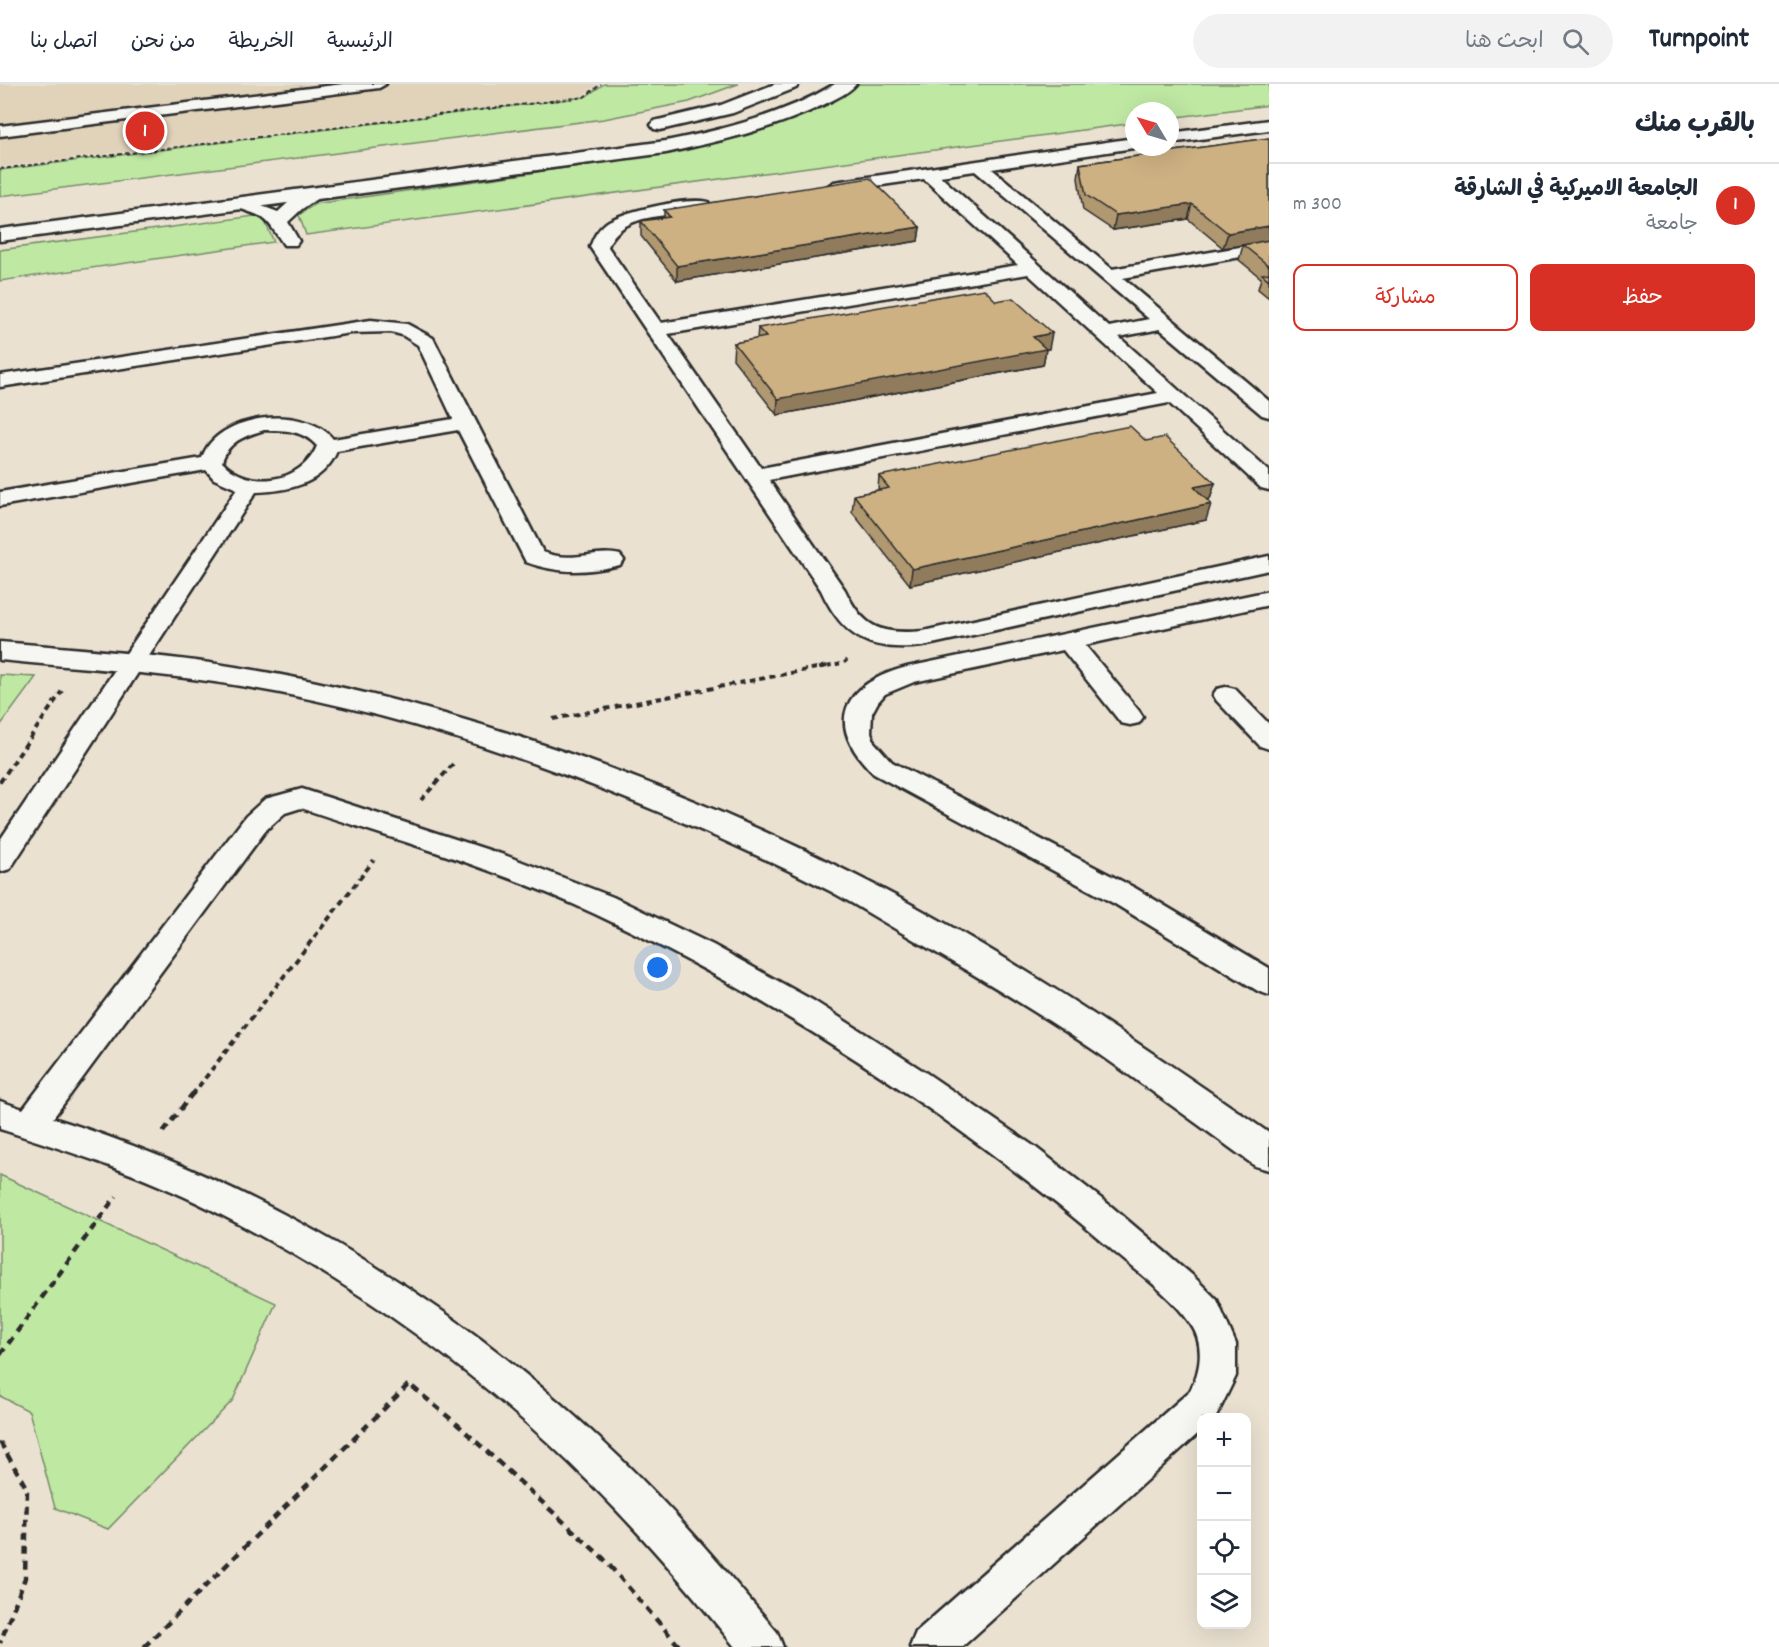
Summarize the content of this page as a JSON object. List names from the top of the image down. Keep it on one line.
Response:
{"north":"top left","page":{"header":"Turnpoint","search":"ابحث هنا","nav":["الرئيسية","الخريطة","من نحن","اتصل بنا"],"heading":"بالقرب منك","pins":"1","list":[{"mark":"1","name":"الجامعة الاميركية في الشارقة","note":"جامعة","value":"300 m"}],"buttons":["حفظ","مشاركة"],"map_buttons":["+","−"]}}
